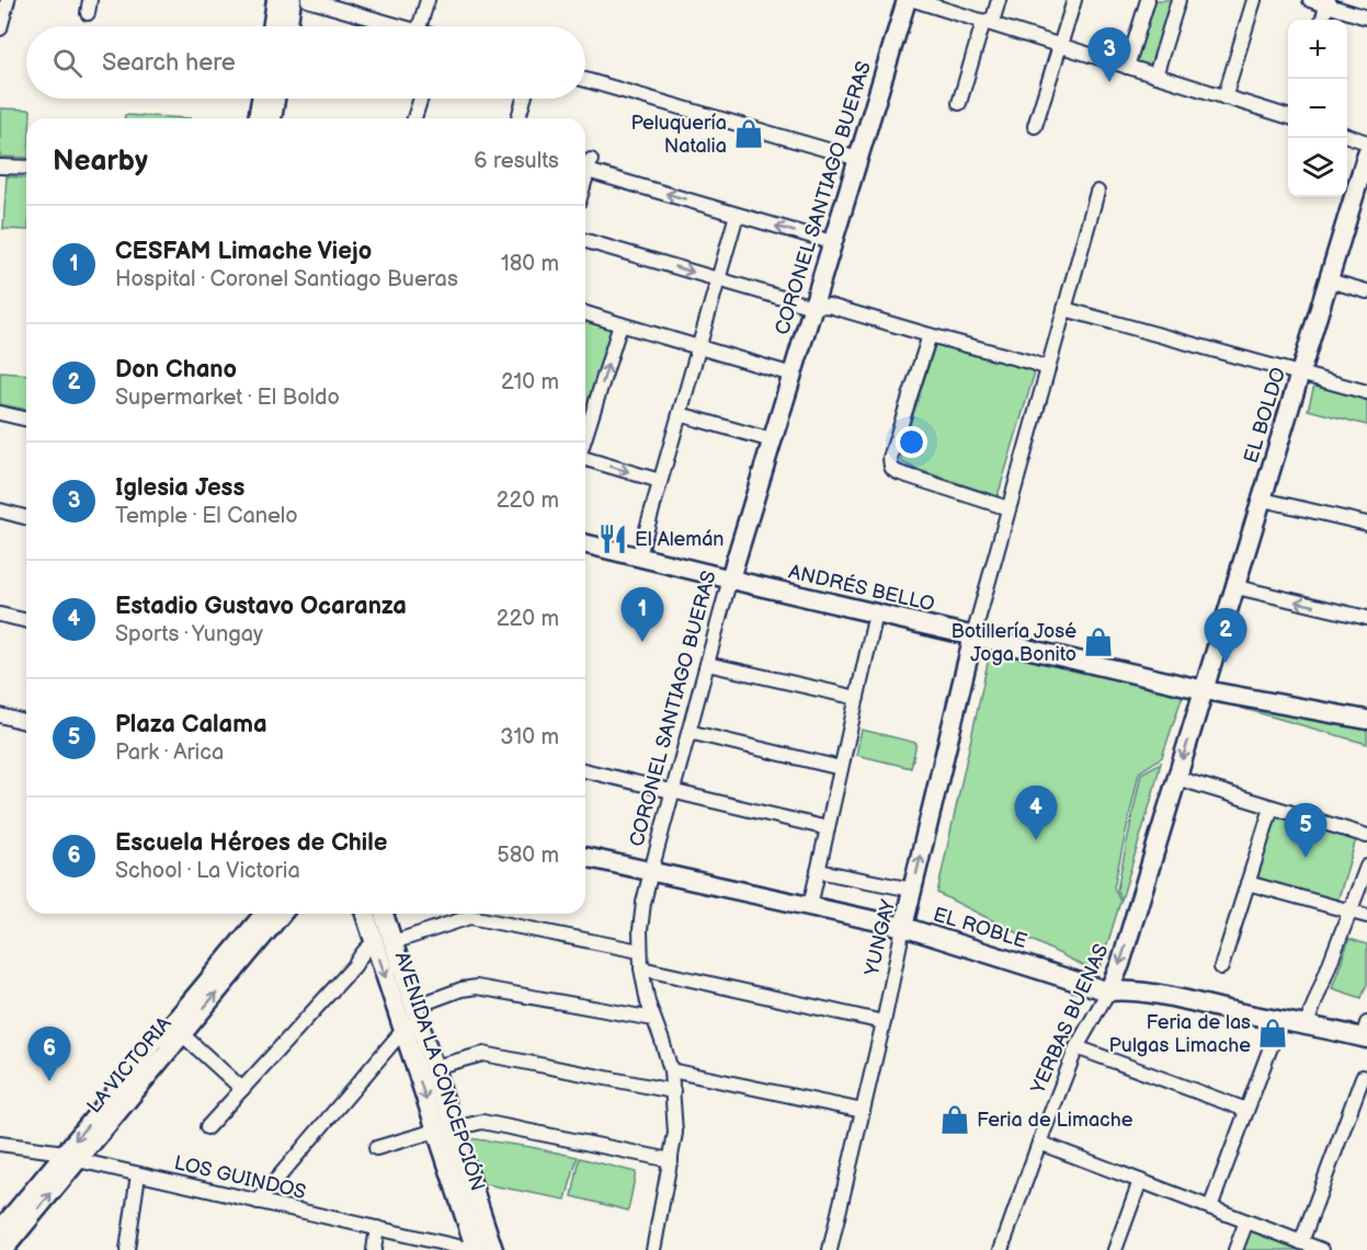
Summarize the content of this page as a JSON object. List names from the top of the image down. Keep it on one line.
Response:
{"streets":{"street":["CORONEL SANTIAGO BUERAS","EL BOLDO","ANDRÉS BELLO","EL ROBLE","YUNGAY","YERBAS BUENAS","LA VICTORIA","AVENIDA LA CONCEPCIÓN","LOS GUINDOS"]},"crossings":[["CORONEL SANTIAGO BUERAS","ANDRÉS BELLO"],["CORONEL SANTIAGO BUERAS","EL ROBLE"],["EL BOLDO","ANDRÉS BELLO"],["EL BOLDO","YERBAS BUENAS"],["ANDRÉS BELLO","YUNGAY"],["ANDRÉS BELLO","YERBAS BUENAS"],["EL ROBLE","YUNGAY"],["EL ROBLE","YERBAS BUENAS"],["LA VICTORIA","LOS GUINDOS"],["AVENIDA LA CONCEPCIÓN","LOS GUINDOS"]],"places":{"shop":["Peluquería Natalia","Botillería José Joga Bonito","Feria de las Pulgas Limache","Feria de Limache"],"restaurant":["El Alemán"]},"page":{"map_buttons":["+","−"],"search":"Search here","pins":["3","1","2","4","5","6"],"heading":["Nearby","6 results"],"list":[{"mark":"1","name":"CESFAM Limache Viejo","note":"Hospital · Coronel Santiago Bueras","value":"180 m"},{"mark":"2","name":"Don Chano","note":"Supermarket · El Boldo","value":"210 m"},{"mark":"3","name":"Iglesia Jess","note":"Temple · El Canelo","value":"220 m"},{"mark":"4","name":"Estadio Gustavo Ocaranza","note":"Sports · Yungay","value":"220 m"},{"mark":"5","name":"Plaza Calama","note":"Park · Arica","value":"310 m"},{"mark":"6","name":"Escuela Héroes de Chile","note":"School · La Victoria","value":"580 m"}]}}
